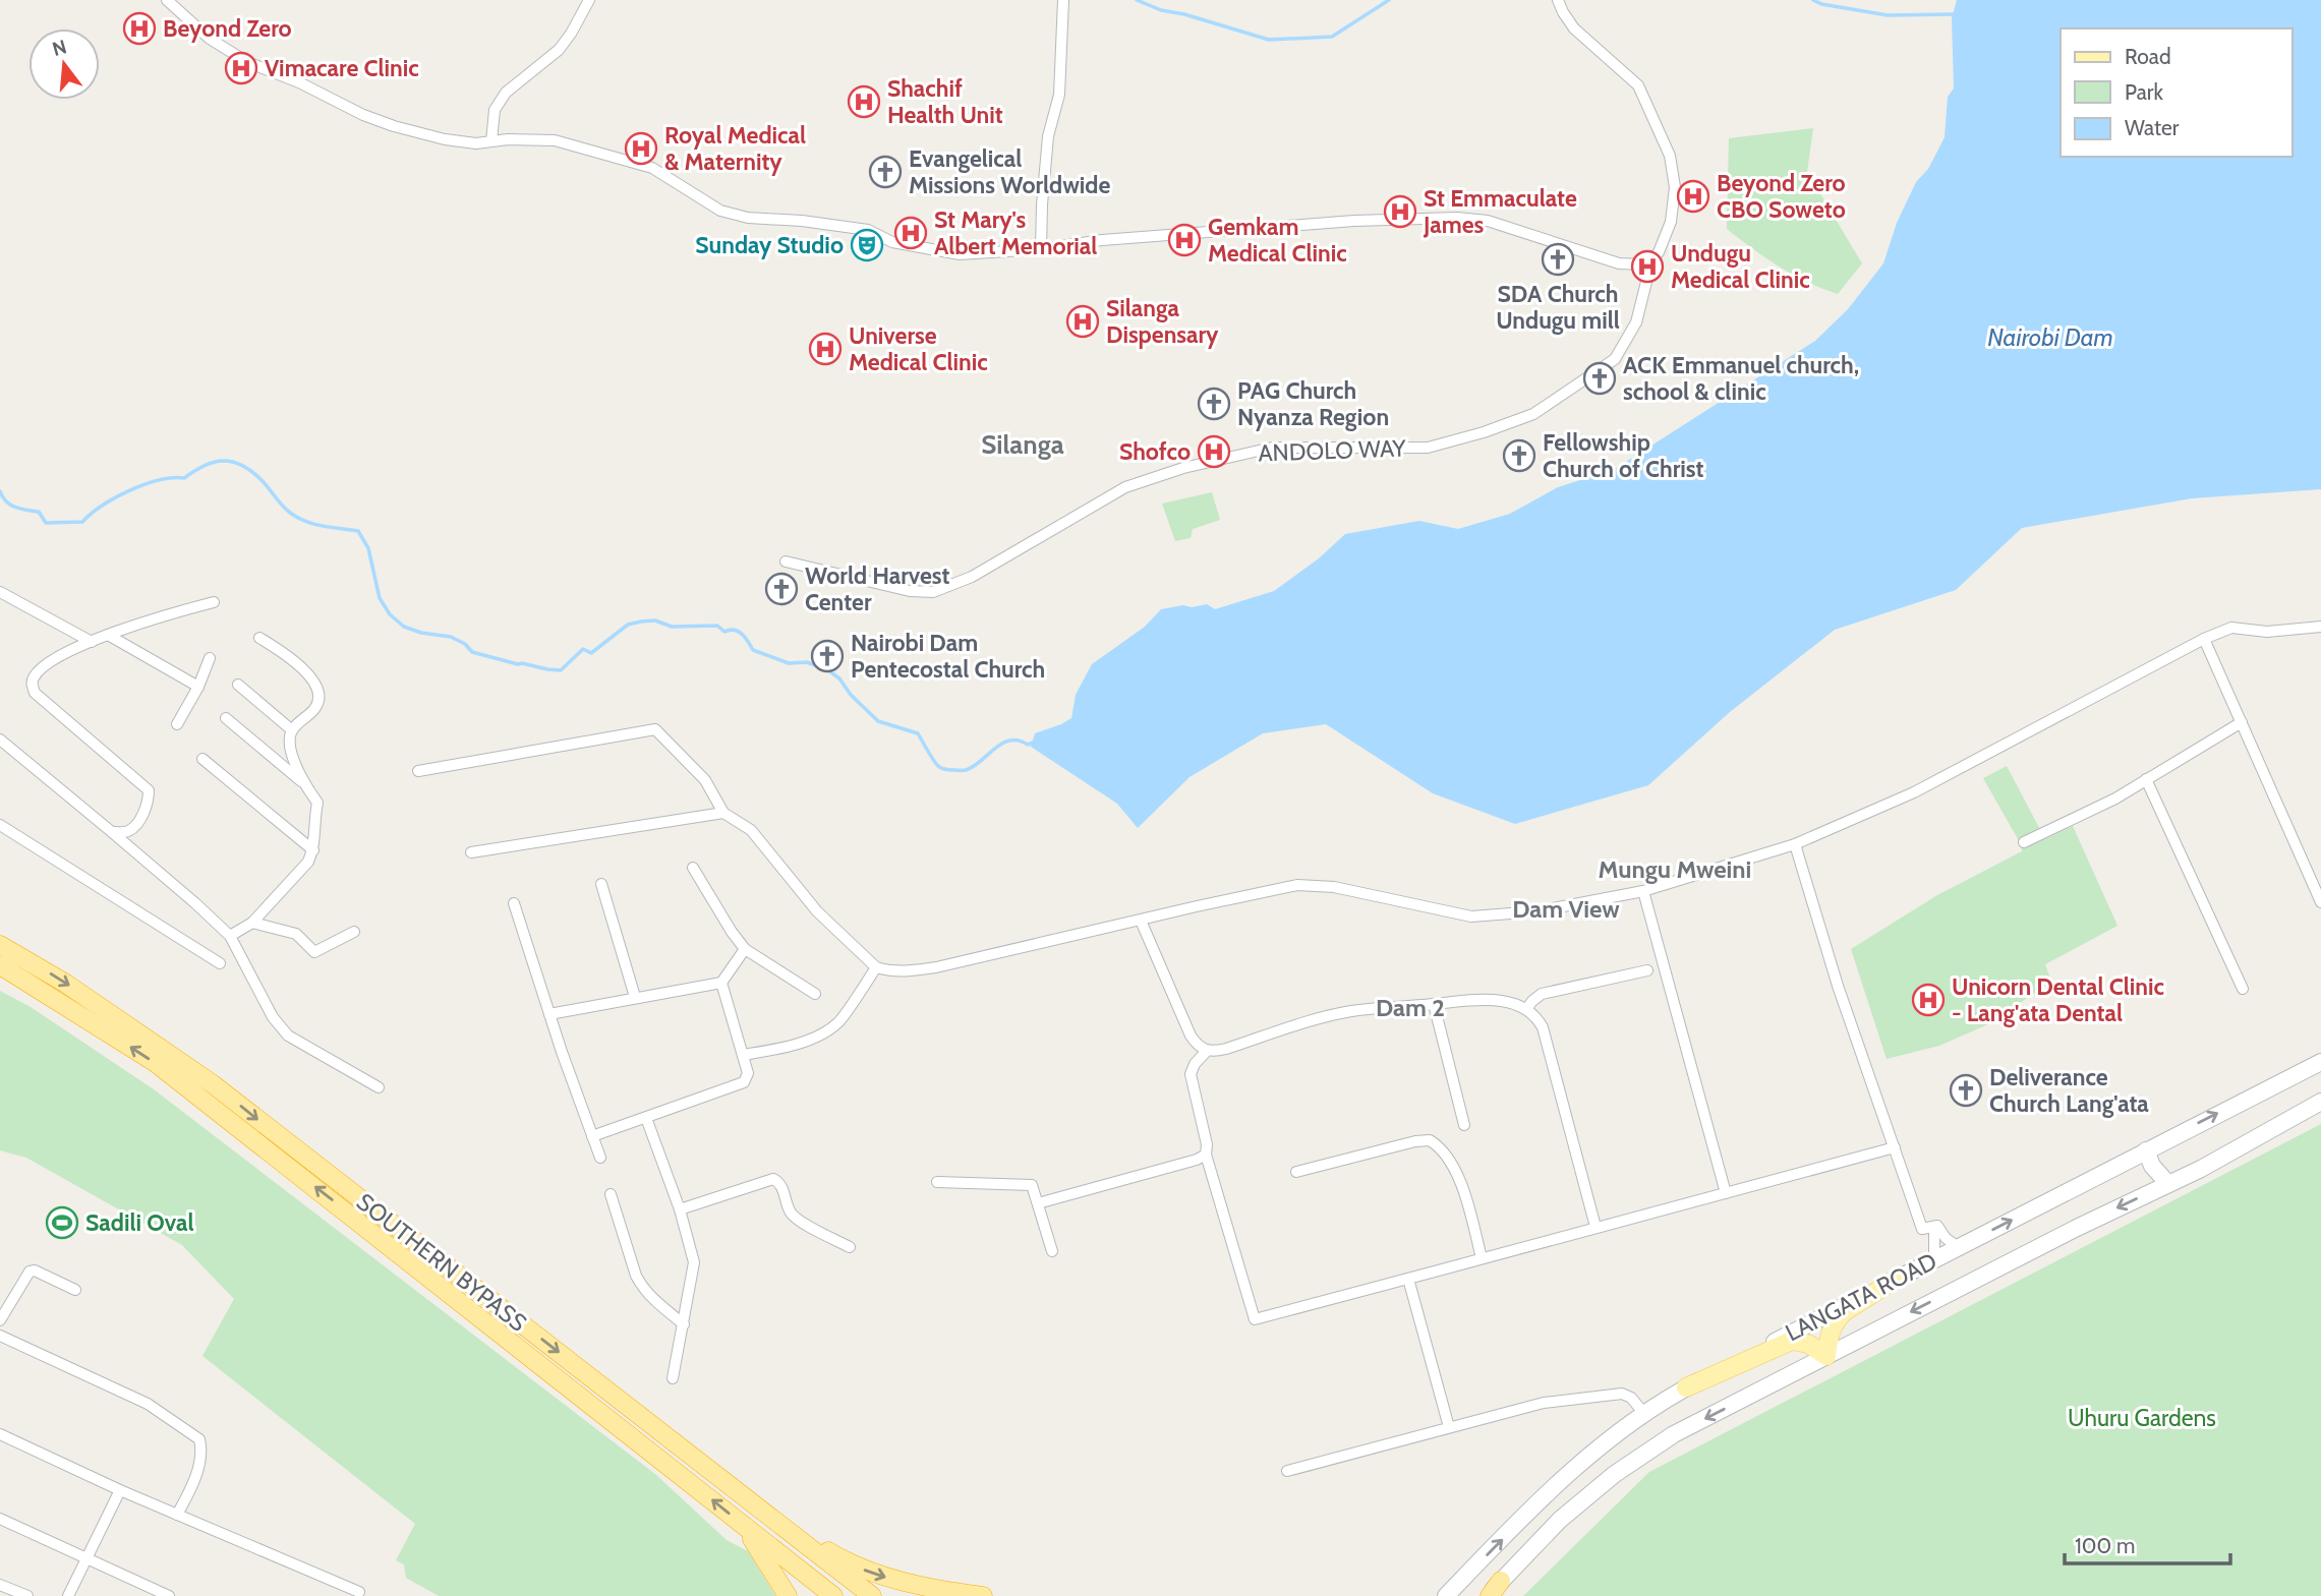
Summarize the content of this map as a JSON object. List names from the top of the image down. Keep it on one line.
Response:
{"streets":{"highway":["SOUTHERN BYPASS"],"main road":["LANGATA ROAD"],"street":["ANDOLO WAY"]},"districts":["Silanga","Mungu Mweini","Dam View","Dam 2"],"water":["Nairobi Dam"],"parks":["Uhuru Gardens"],"places":{"hospital":["Beyond Zero","Vimacare Clinic","Shachif Health Unit","Royal Medical & Maternity","Beyond Zero CBO Soweto","St Emmaculate James","St Mary's Albert Memorial","Gemkam Medical Clinic","Undugu Medical Clinic","Silanga Dispensary","Universe Medical Clinic","Shofco","Unicorn Dental Clinic - Lang'ata Dental"],"church":["Evangelical Missions Worldwide","SDA Church Undugu mill","ACK Emmanuel church, school & clinic","PAG Church Nyanza Region","Fellowship Church of Christ","World Harvest Center","Nairobi Dam Pentecostal Church","Deliverance Church Lang'ata"],"theatre":["Sunday Studio"],"sports":["Sadili Oval"]},"legend":["Road","Park","Water"],"scale_bar":"100 m","north":"top"}
